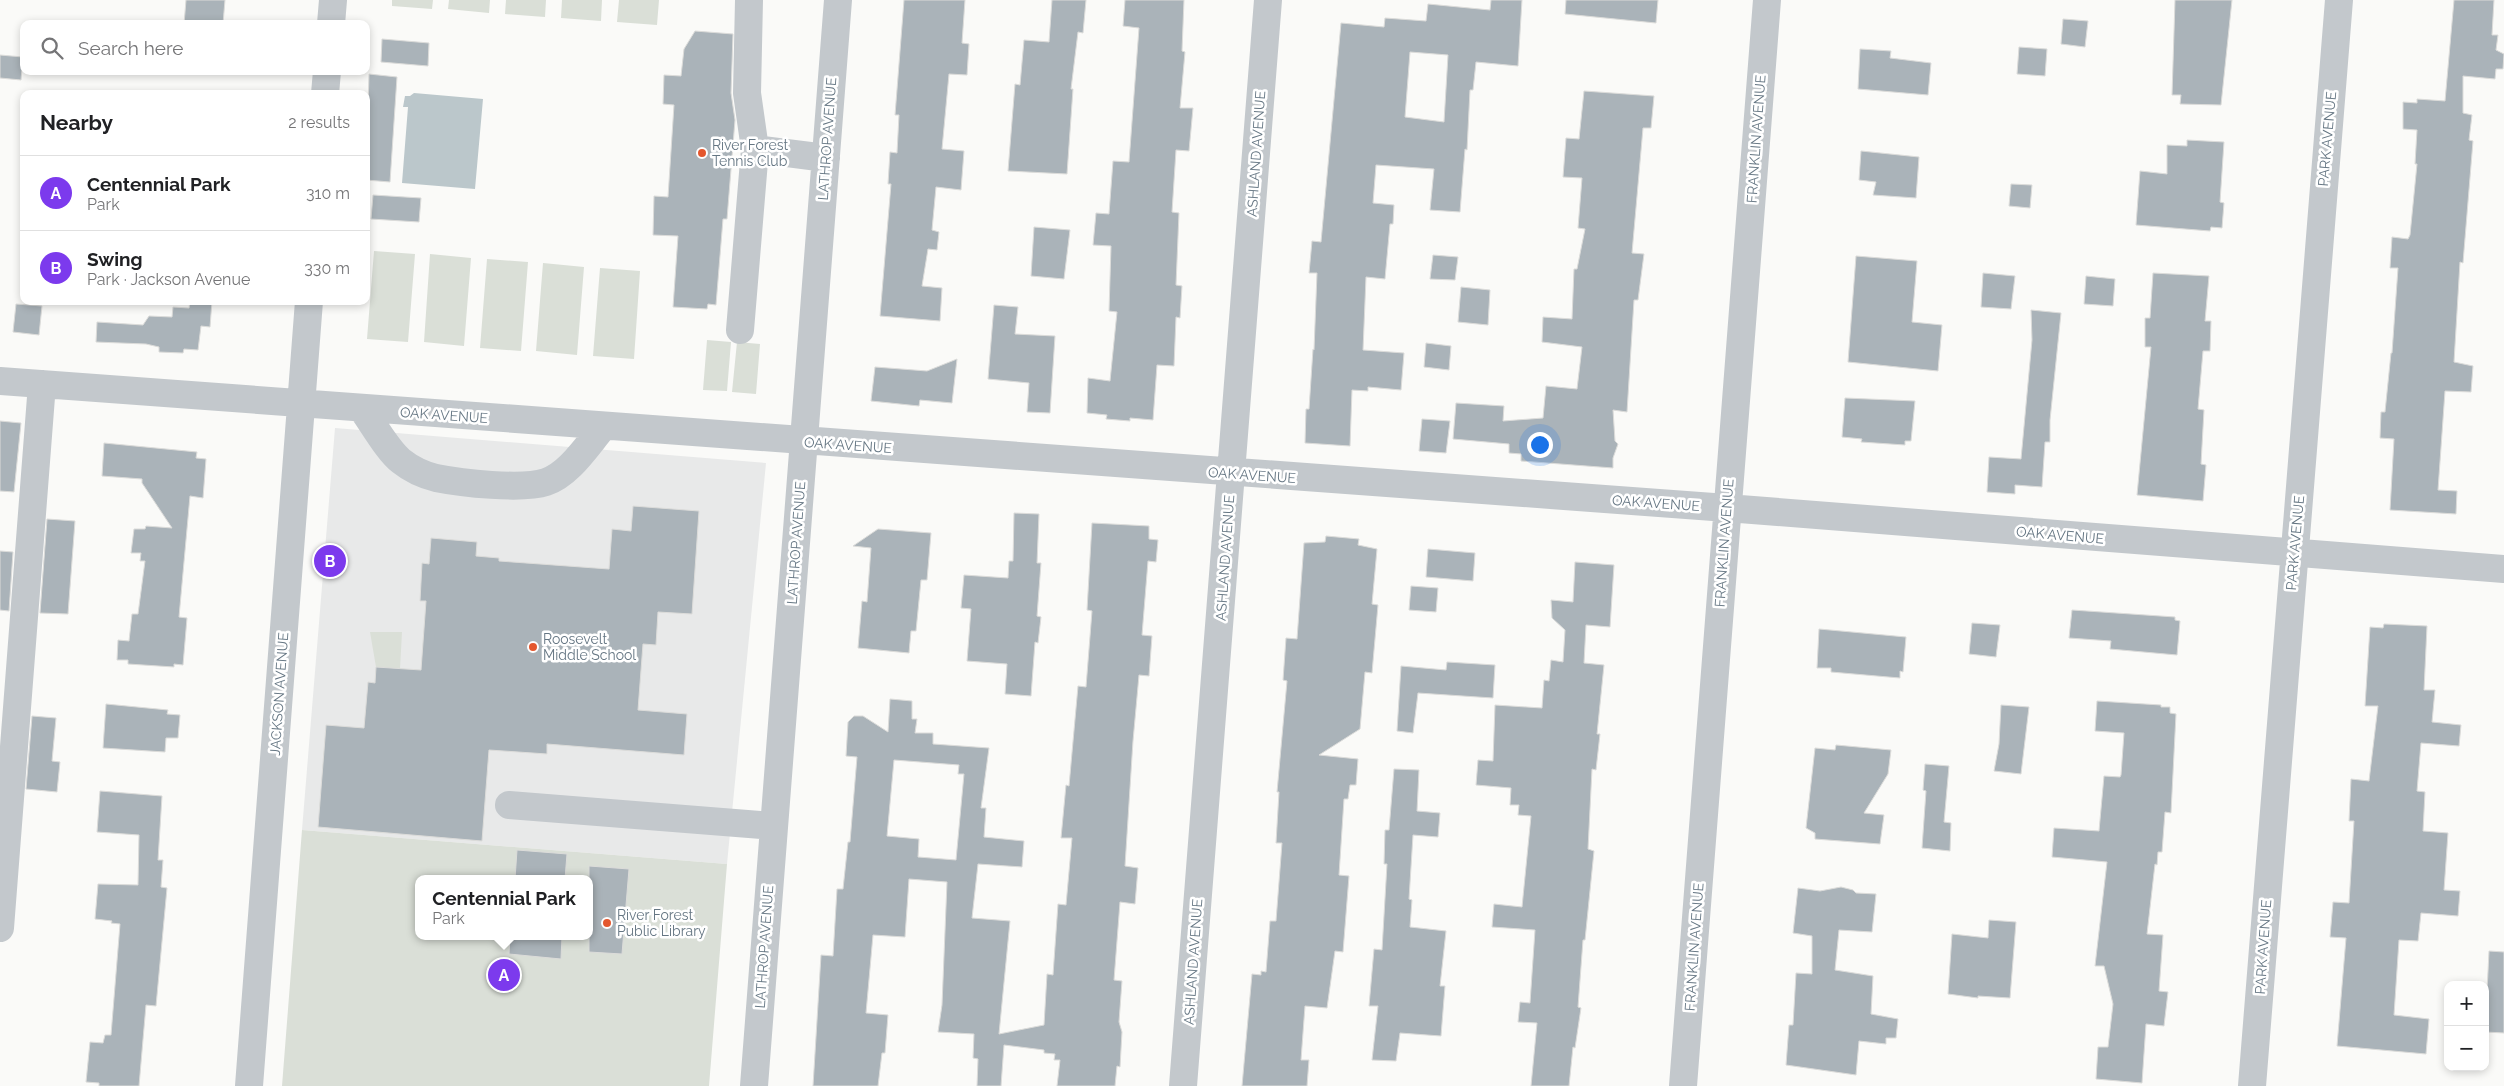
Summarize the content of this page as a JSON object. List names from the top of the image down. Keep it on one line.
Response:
{"streets":{"street":["LATHROP AVENUE","FRANKLIN AVENUE","PARK AVENUE","ASHLAND AVENUE","OAK AVENUE","JACKSON AVENUE"]},"crossings":[["LATHROP AVENUE","OAK AVENUE"],["FRANKLIN AVENUE","OAK AVENUE"],["PARK AVENUE","OAK AVENUE"],["ASHLAND AVENUE","OAK AVENUE"],["OAK AVENUE","JACKSON AVENUE"]],"places":["River Forest Tennis Club","Roosevelt Middle School","River Forest Public Library"],"page":{"search":"Search here","heading":["Nearby","2 results"],"list":[{"mark":"A","name":"Centennial Park","note":"Park","value":"310 m"},{"mark":"B","name":"Swing","note":"Park · Jackson Avenue","value":"330 m"}],"pins":["B","A"],"popup":["Centennial Park","Park"],"map_buttons":["+","−"]}}
